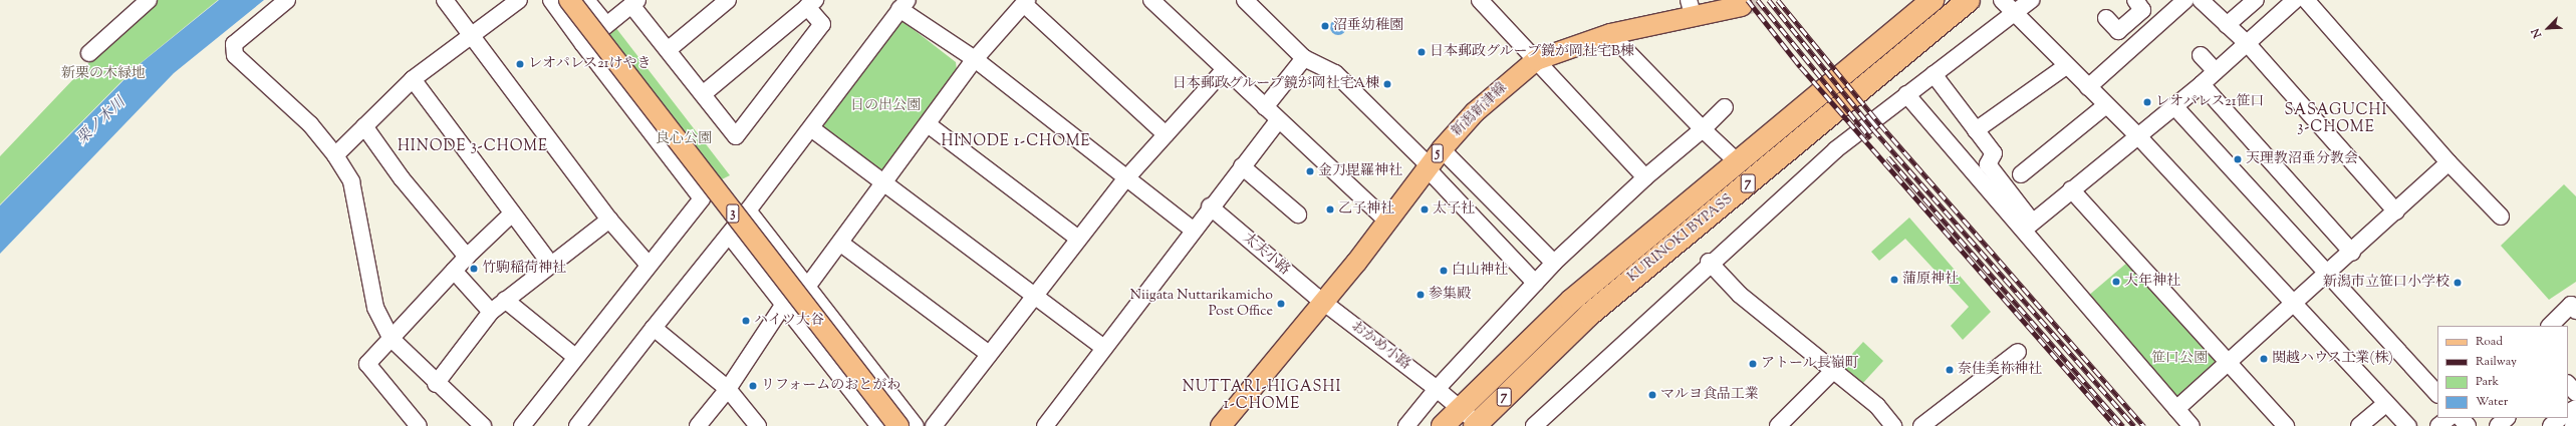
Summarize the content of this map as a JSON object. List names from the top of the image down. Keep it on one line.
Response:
{"streets":{"highway":["7","KURINOKI BYPASS"],"main road":["新潟新津線","5","3"],"street":["太夫小路","おかめ小路"]},"crossings":[["新潟新津線","太夫小路"],["新潟新津線","おかめ小路"],["KURINOKI BYPASS","おかめ小路"],["太夫小路","おかめ小路"]],"districts":["SASAGUCHI 3-CHOME","HINODE 1-CHOME","HINODE 3-CHOME","NUTTARI-HIGASHI 1-CHOME"],"water":["栗ノ木川"],"parks":["新栗の木緑地","日の出公園","良心公園","笹口公園"],"places":["沼垂幼稚園","日本郵政グループ鏡が岡社宅B棟","レオパレス21けやき","日本郵政グループ鏡が岡社宅A棟","レオパレス21笹口","天理教沼垂分教会","金刀毘羅神社","乙子神社","太子社","竹駒稲荷神社","白山神社","蒲原神社","大年神社","新潟市立笹口小学校","参集殿","Niigata Nuttarikamicho Post Office","ハイツ大谷","関越ハウス工業(株)","アトール長嶺町","奈佳美祢神社","リフォームのおとがわ","マルヨ食品工業"],"legend":["Road","Railway","Park","Water"],"north":"bottom left"}
